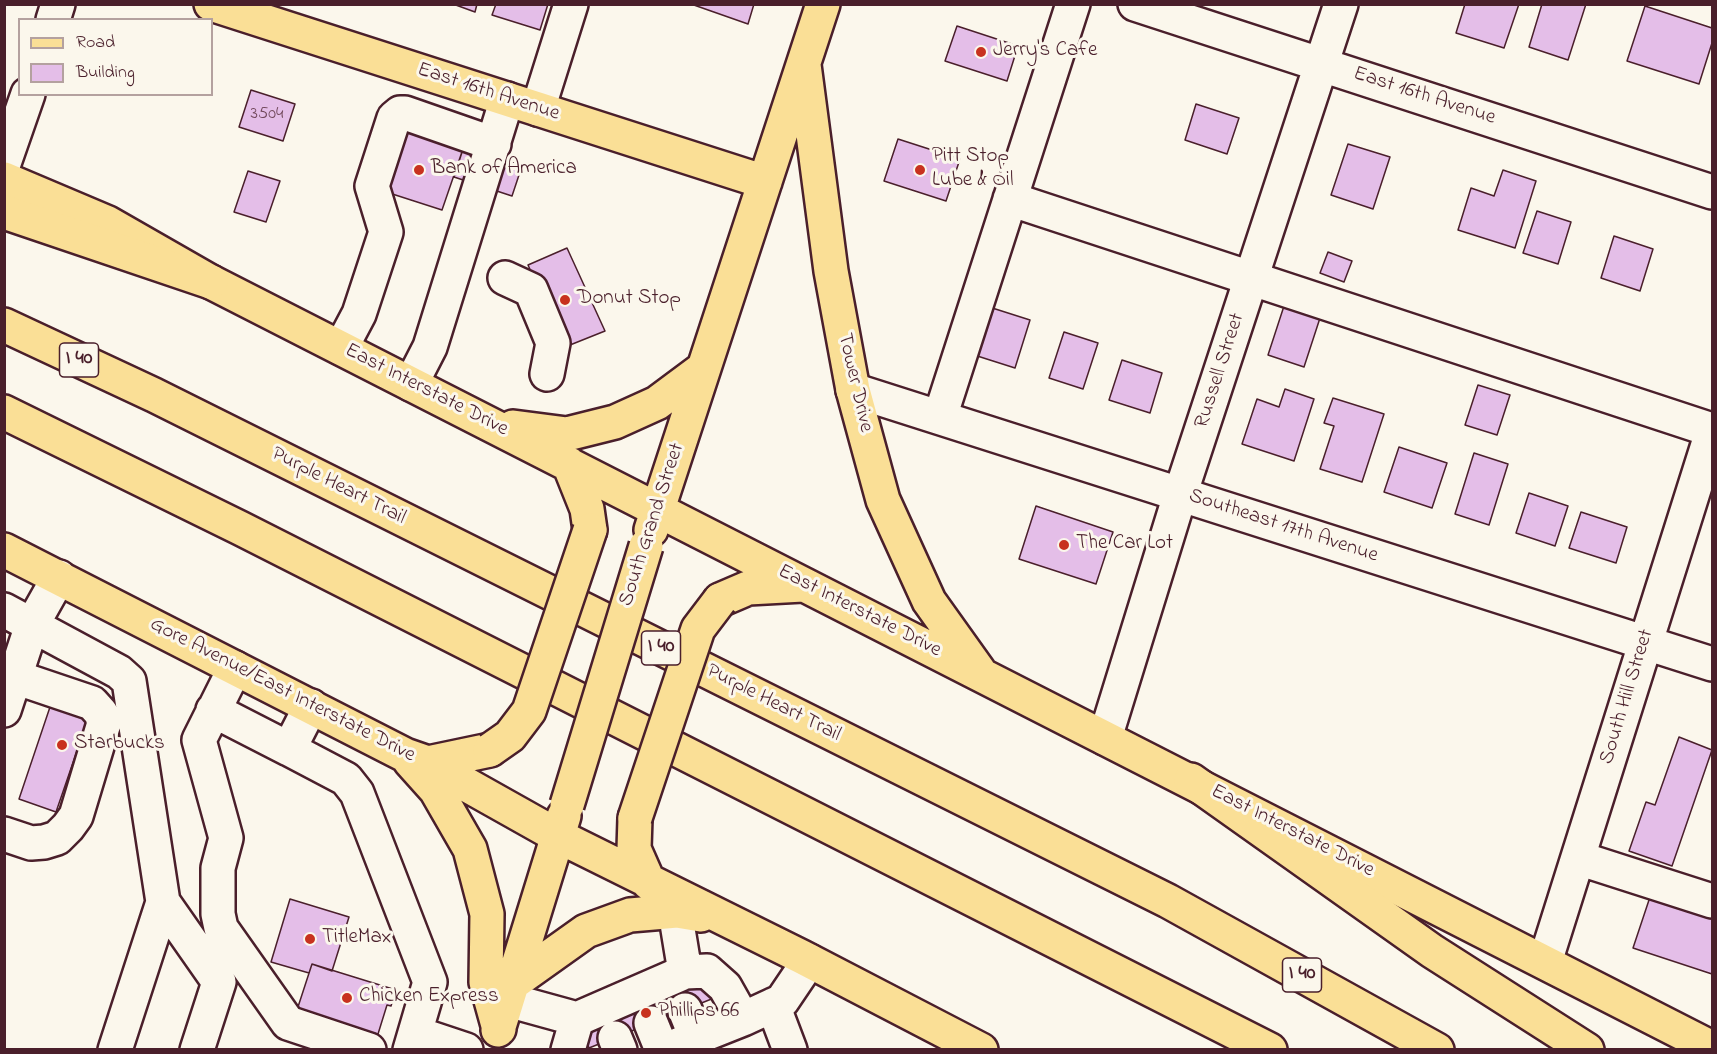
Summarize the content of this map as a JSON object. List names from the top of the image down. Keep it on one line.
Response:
{"streets":{"main road":["East 16th Avenue","I 40","Tower Drive","East Interstate Drive","Purple Heart Trail","South Grand Street","Gore Avenue/East Interstate Drive"],"street":["Russell Street","Southeast 17th Avenue","South Hill Street"]},"crossings":[["East 16th Avenue","Russell Street"],["East 16th Avenue","South Grand Street"],["Russell Street","East Interstate Drive"],["Russell Street","Southeast 17th Avenue"],["Tower Drive","East Interstate Drive"],["Tower Drive","South Grand Street"],["Tower Drive","Southeast 17th Avenue"],["East Interstate Drive","South Grand Street"],["East Interstate Drive","South Hill Street"],["South Grand Street","Gore Avenue/East Interstate Drive"],["Southeast 17th Avenue","South Hill Street"]],"places":["Jerry's Cafe","Bank of America","Pitt Stop Lube & Oil","Donut Stop","The Car Lot","Starbucks","TitleMax","Chicken Express","Phillips 66"],"house_numbers":["3504"],"legend":["Road","Building"]}
